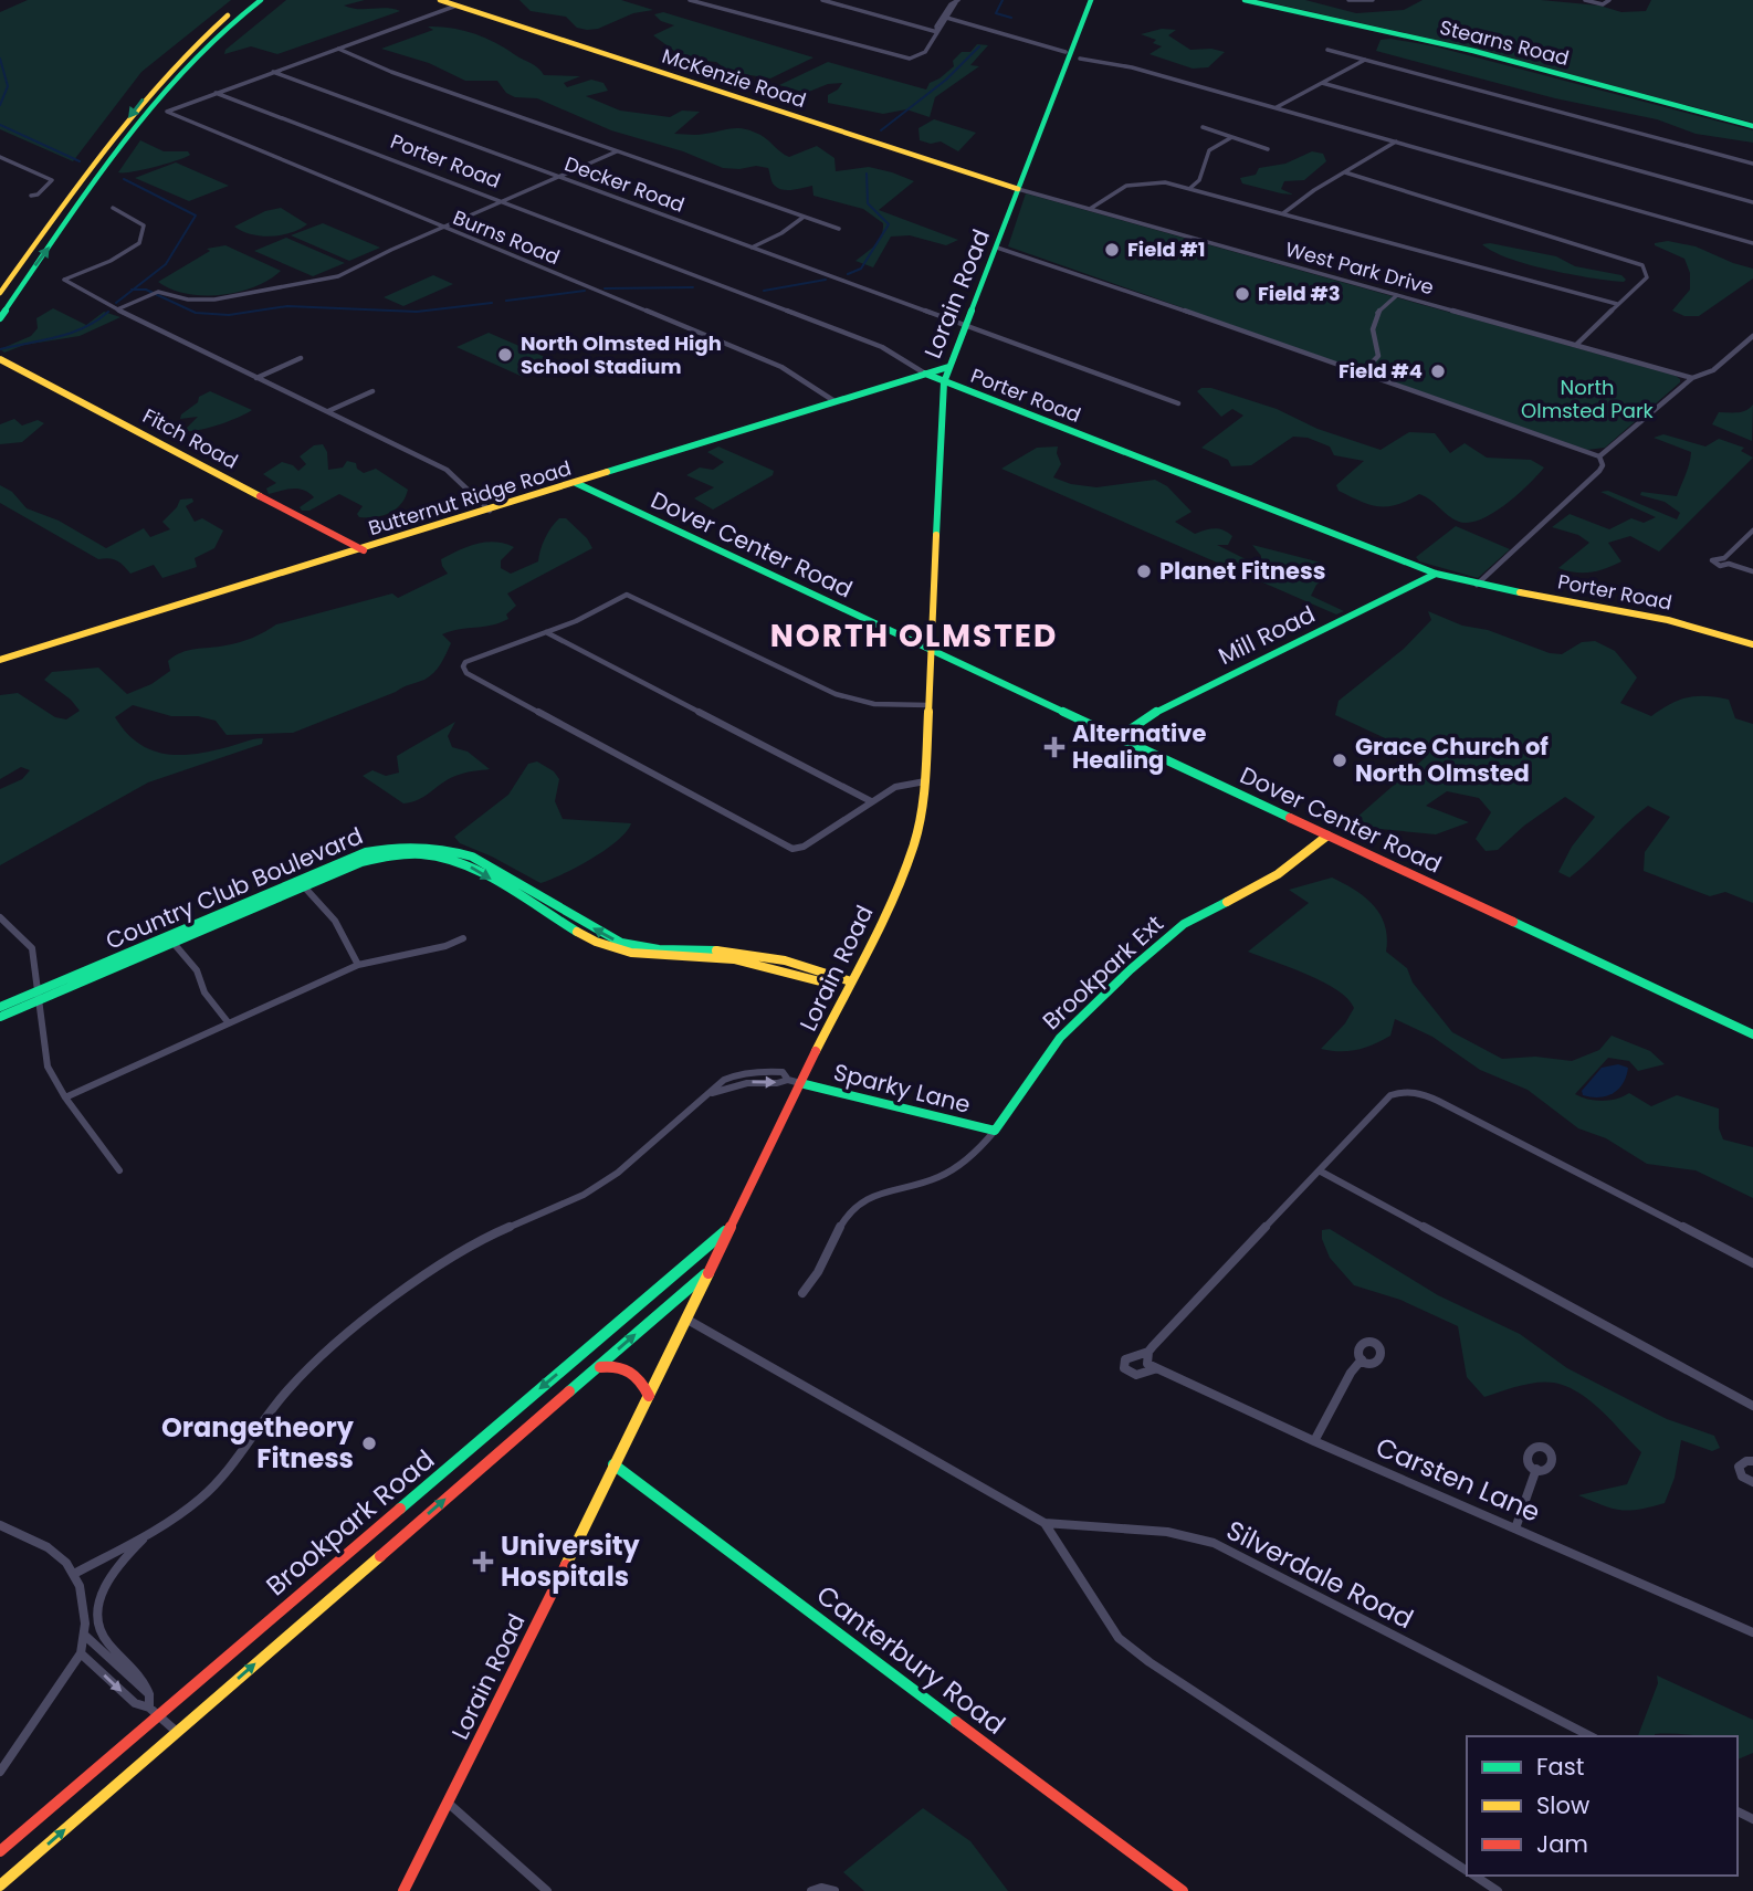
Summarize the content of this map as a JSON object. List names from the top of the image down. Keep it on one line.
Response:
{"streets":{"main road":["Stearns Road","McKenzie Road","Porter Road","Lorain Road","Fitch Road","Butternut Ridge Road","Dover Center Road","Mill Road","Country Club Boulevard","Brookpark Ext","Sparky Lane","Brookpark Road","Canterbury Road"],"street":["Decker Road","Burns Road","West Park Drive","Carsten Lane","Silverdale Road"]},"crossings":[["McKenzie Road","West Park Drive"],["McKenzie Road","Lorain Road"],["Porter Road","Burns Road"],["Porter Road","Lorain Road"],["Porter Road","Butternut Ridge Road"],["Porter Road","Mill Road"],["Decker Road","Lorain Road"],["Burns Road","Butternut Ridge Road"],["West Park Drive","Lorain Road"],["Lorain Road","Butternut Ridge Road"],["Lorain Road","Dover Center Road"],["Lorain Road","Country Club Boulevard"],["Lorain Road","Sparky Lane"],["Lorain Road","Brookpark Road"],["Lorain Road","Silverdale Road"],["Lorain Road","Canterbury Road"],["Fitch Road","Butternut Ridge Road"],["Butternut Ridge Road","Dover Center Road"],["Dover Center Road","Mill Road"],["Dover Center Road","Brookpark Ext"],["Brookpark Ext","Sparky Lane"]],"districts":["NORTH OLMSTED"],"parks":["North Olmsted Park"],"places":{"other":["Field #1","Field #3","North Olmsted High School Stadium","Field #4","Planet Fitness","Grace Church of North Olmsted","Orangetheory Fitness"],"health":["Alternative Healing","University Hospitals"]},"legend":["Fast","Slow","Jam"]}
